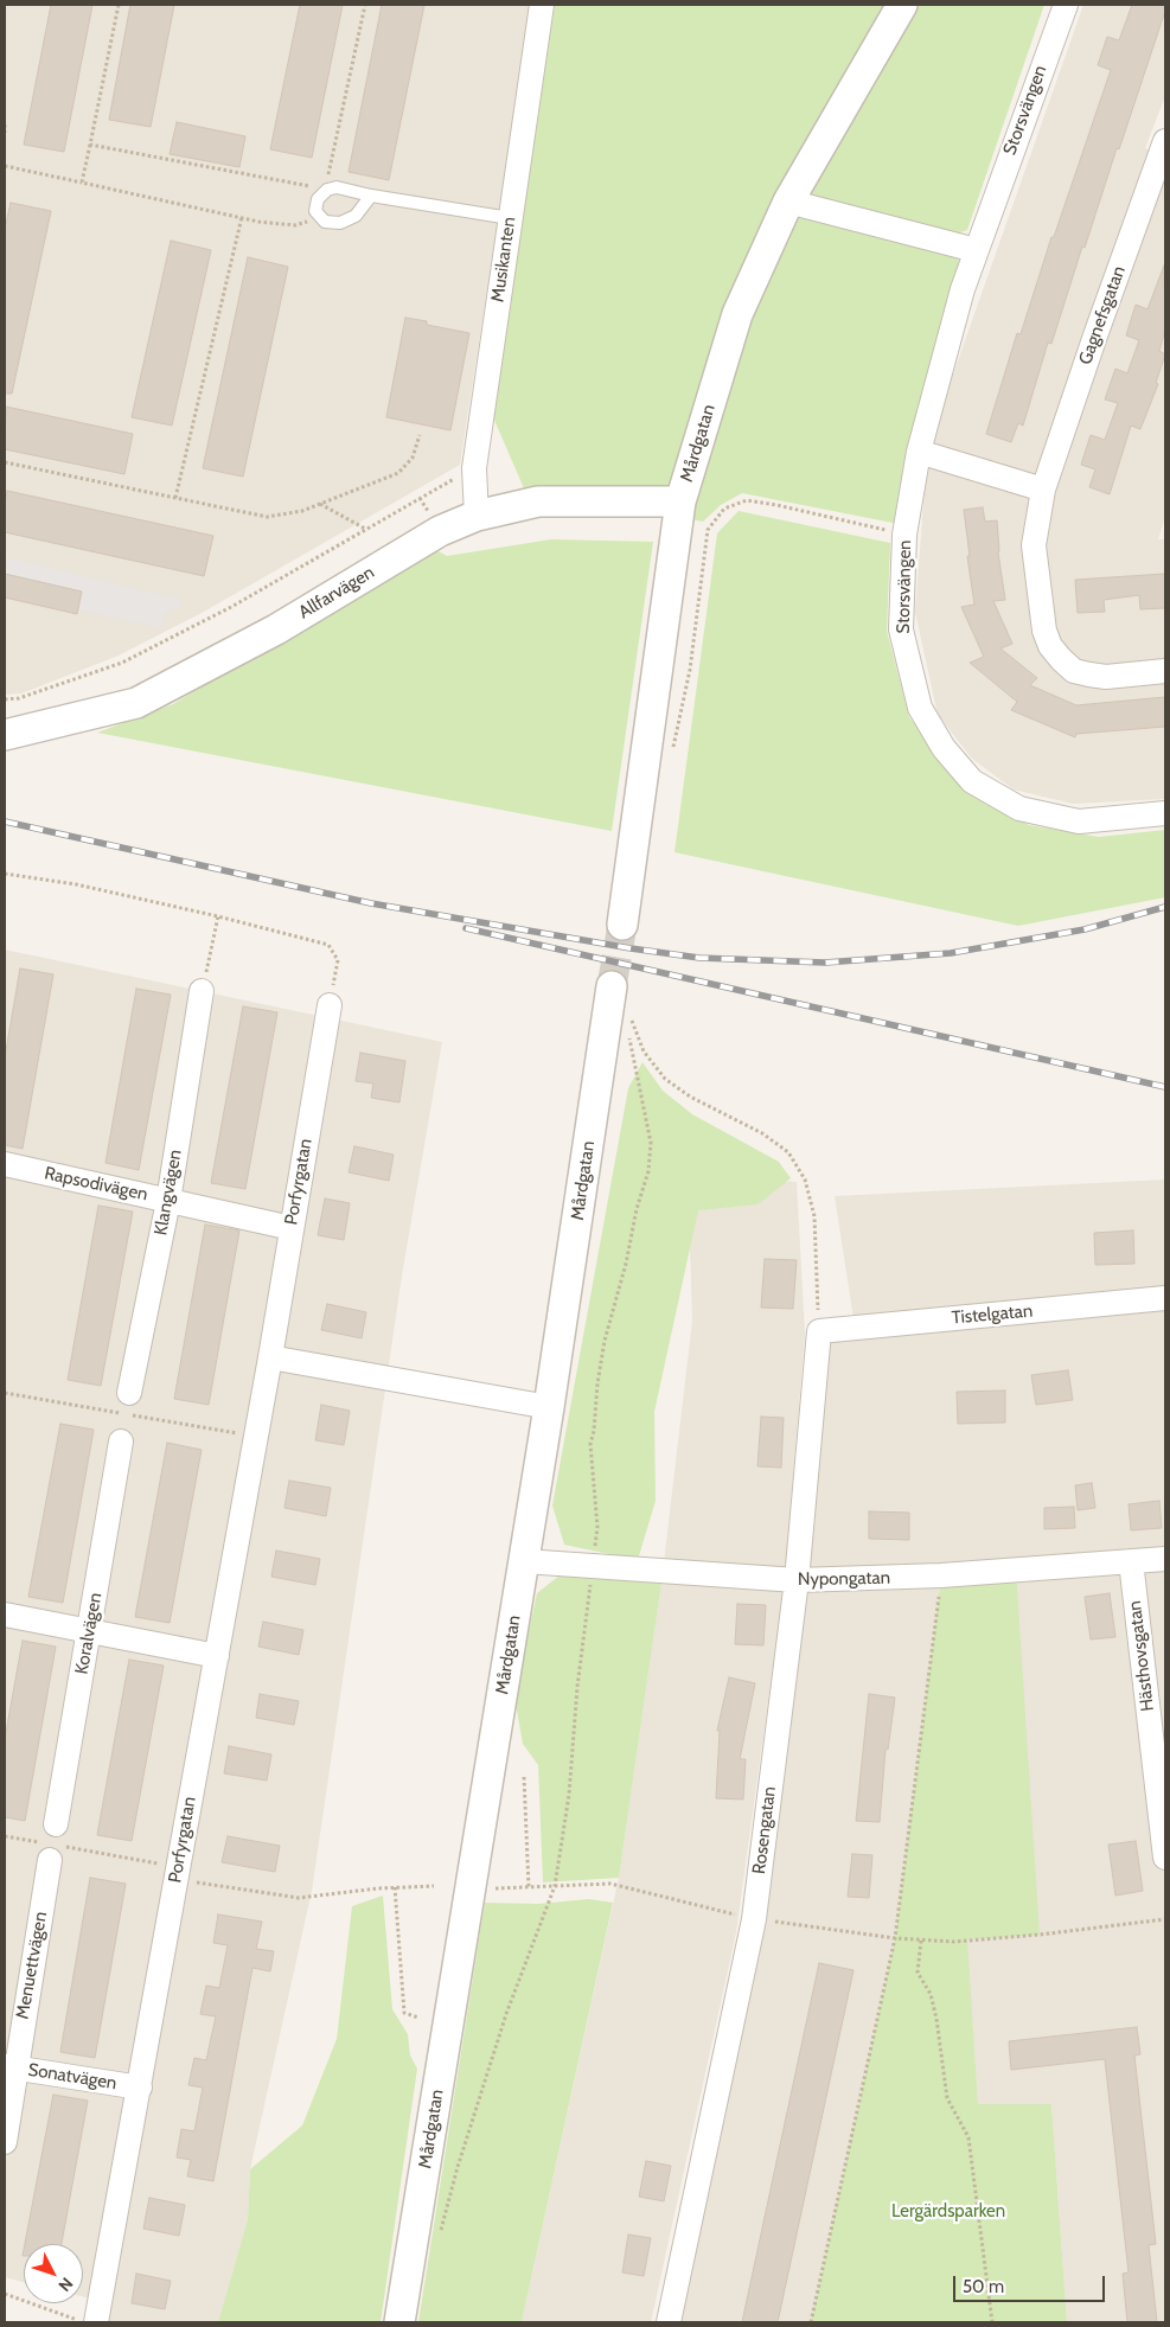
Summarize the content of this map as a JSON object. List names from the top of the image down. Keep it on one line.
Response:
{"streets":{"street":["Storsvängen","Musikanten","Gagnefsgatan","Mårdgatan","Allfarvägen","Porfyrgatan","Rapsodivägen","Klangvägen","Tistelgatan","Nypongatan","Koralvägen","Hästhovsgatan","Rosengatan","Menuettvägen","Sonatvägen"]},"crossings":[["Musikanten","Allfarvägen"],["Mårdgatan","Allfarvägen"],["Mårdgatan","Nypongatan"],["Porfyrgatan","Rapsodivägen"],["Porfyrgatan","Sonatvägen"],["Rapsodivägen","Klangvägen"],["Tistelgatan","Rosengatan"],["Nypongatan","Hästhovsgatan"],["Nypongatan","Rosengatan"],["Koralvägen","Menuettvägen"],["Menuettvägen","Sonatvägen"]],"parks":["Lergärdsparken"],"scale_bar":"50 m","north":"bottom right"}
